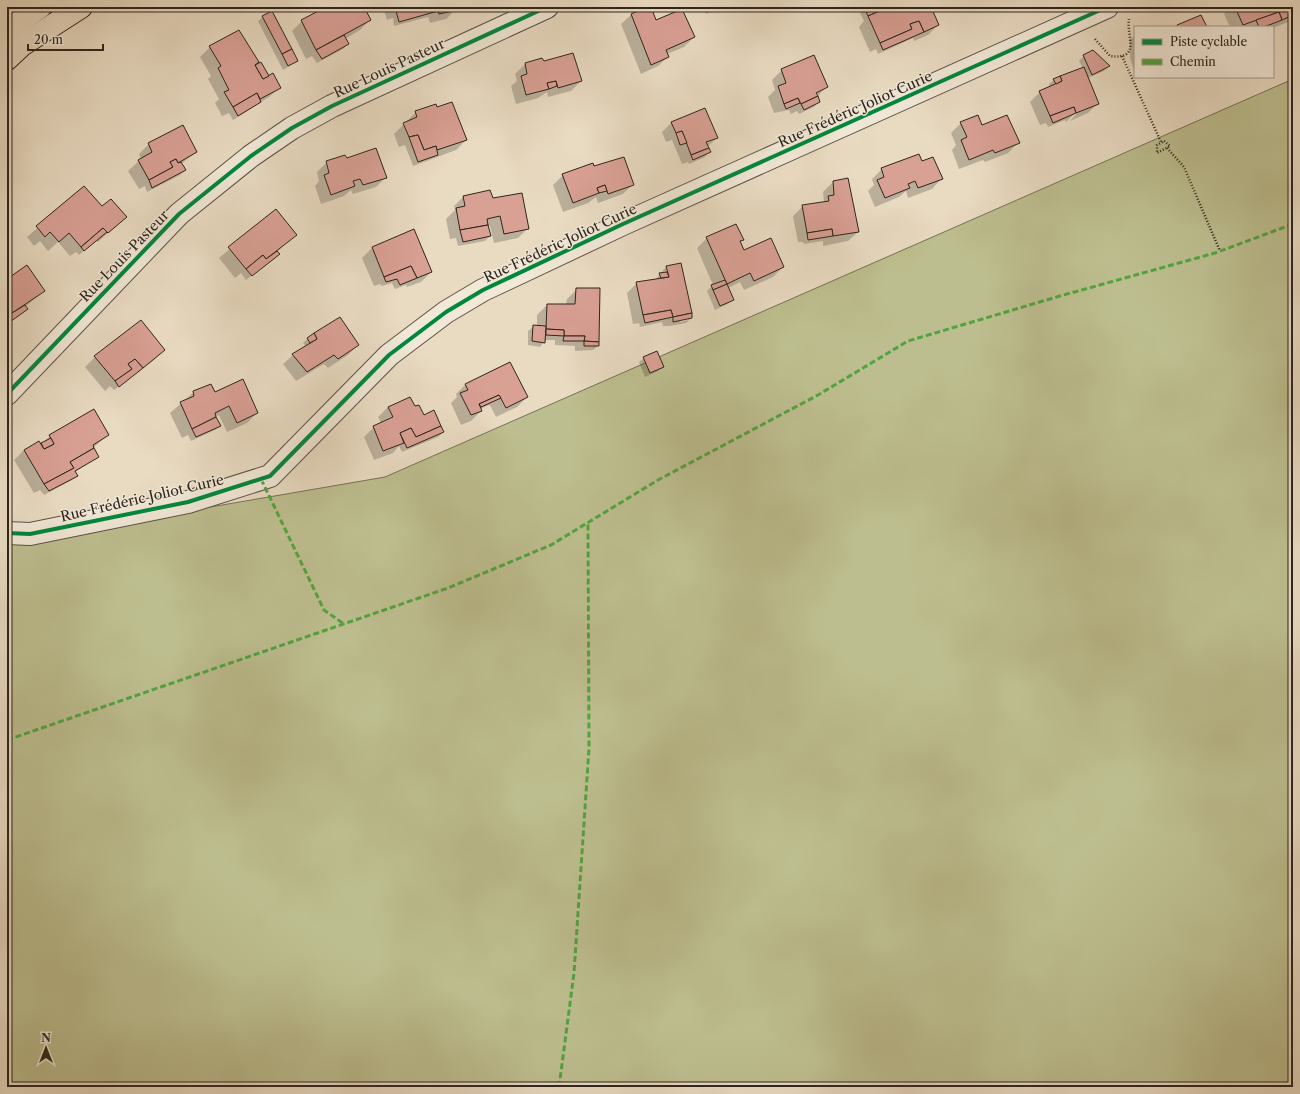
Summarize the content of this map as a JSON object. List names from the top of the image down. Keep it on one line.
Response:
{"streets":{"street":["Rue Louis Pasteur","Rue Frédéric Joliot Curie"]},"legend":["Piste cyclable","Chemin"],"scale_bar":"20 m","north":"top"}
